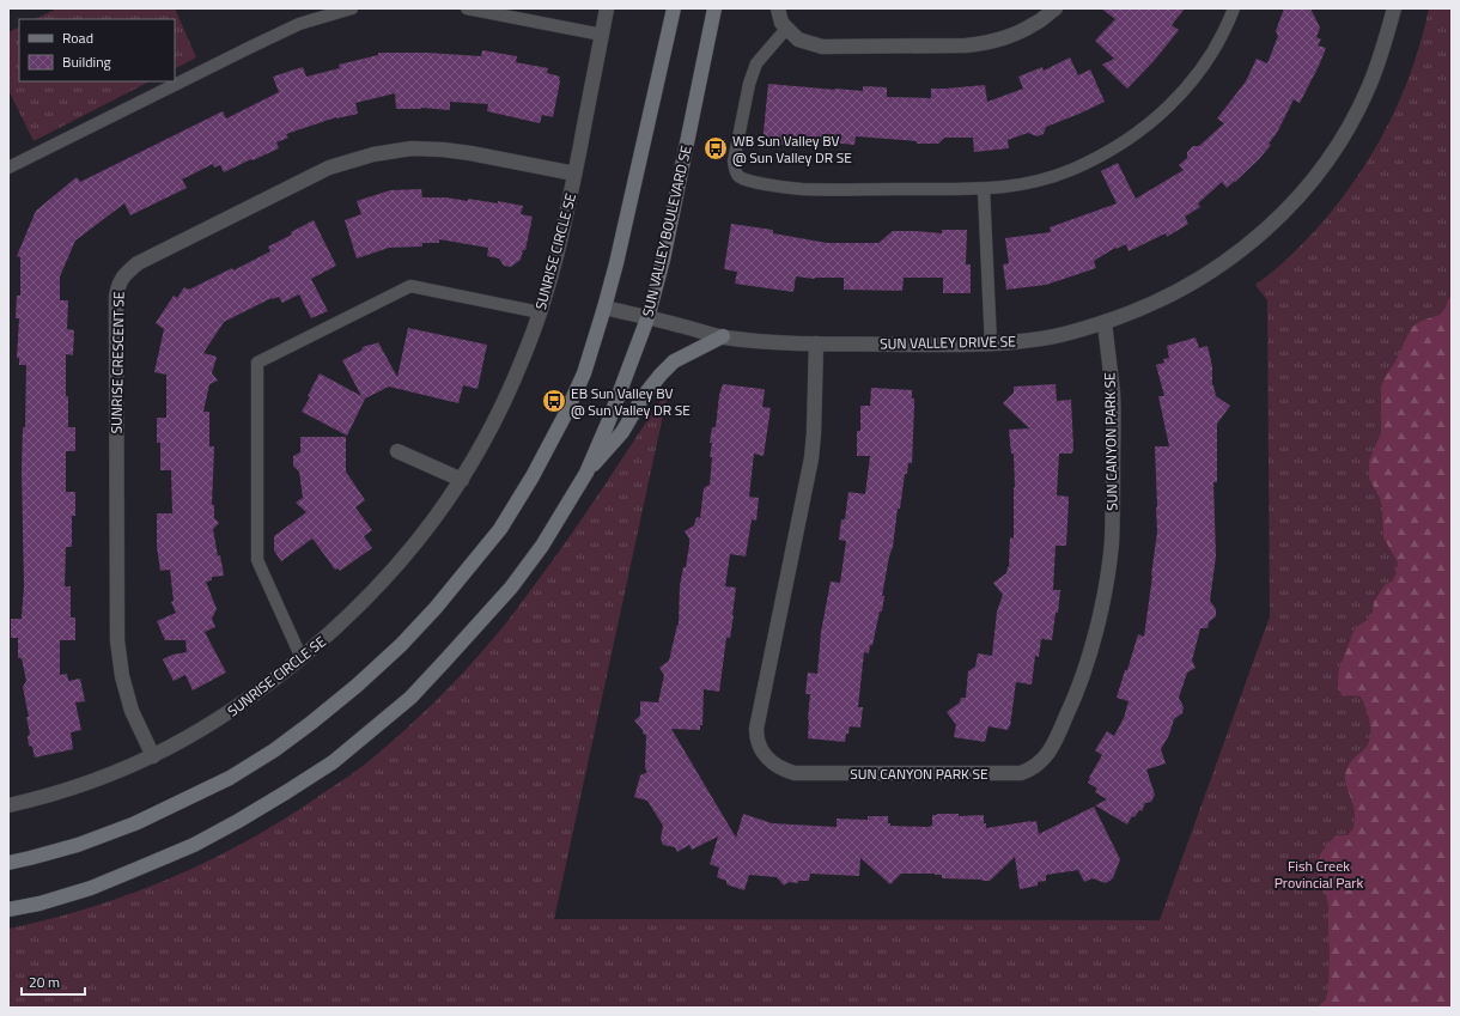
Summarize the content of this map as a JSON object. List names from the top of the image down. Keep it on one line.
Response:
{"streets":{"main road":["SUN VALLEY BOULEVARD SE"],"street":["SUNRISE CIRCLE SE","SUN VALLEY DRIVE SE","SUNRISE CRESCENT SE","SUN CANYON PARK SE"]},"crossings":[["SUN VALLEY BOULEVARD SE","SUN VALLEY DRIVE SE"],["SUNRISE CIRCLE SE","SUNRISE CRESCENT SE"],["SUN VALLEY DRIVE SE","SUN CANYON PARK SE"]],"parks":["Fish Creek Provincial Park"],"places":{"bus stop":["WB Sun Valley BV @ Sun Valley DR SE","EB Sun Valley BV @ Sun Valley DR SE"]},"legend":["Road","Building"],"scale_bar":"20 m"}
